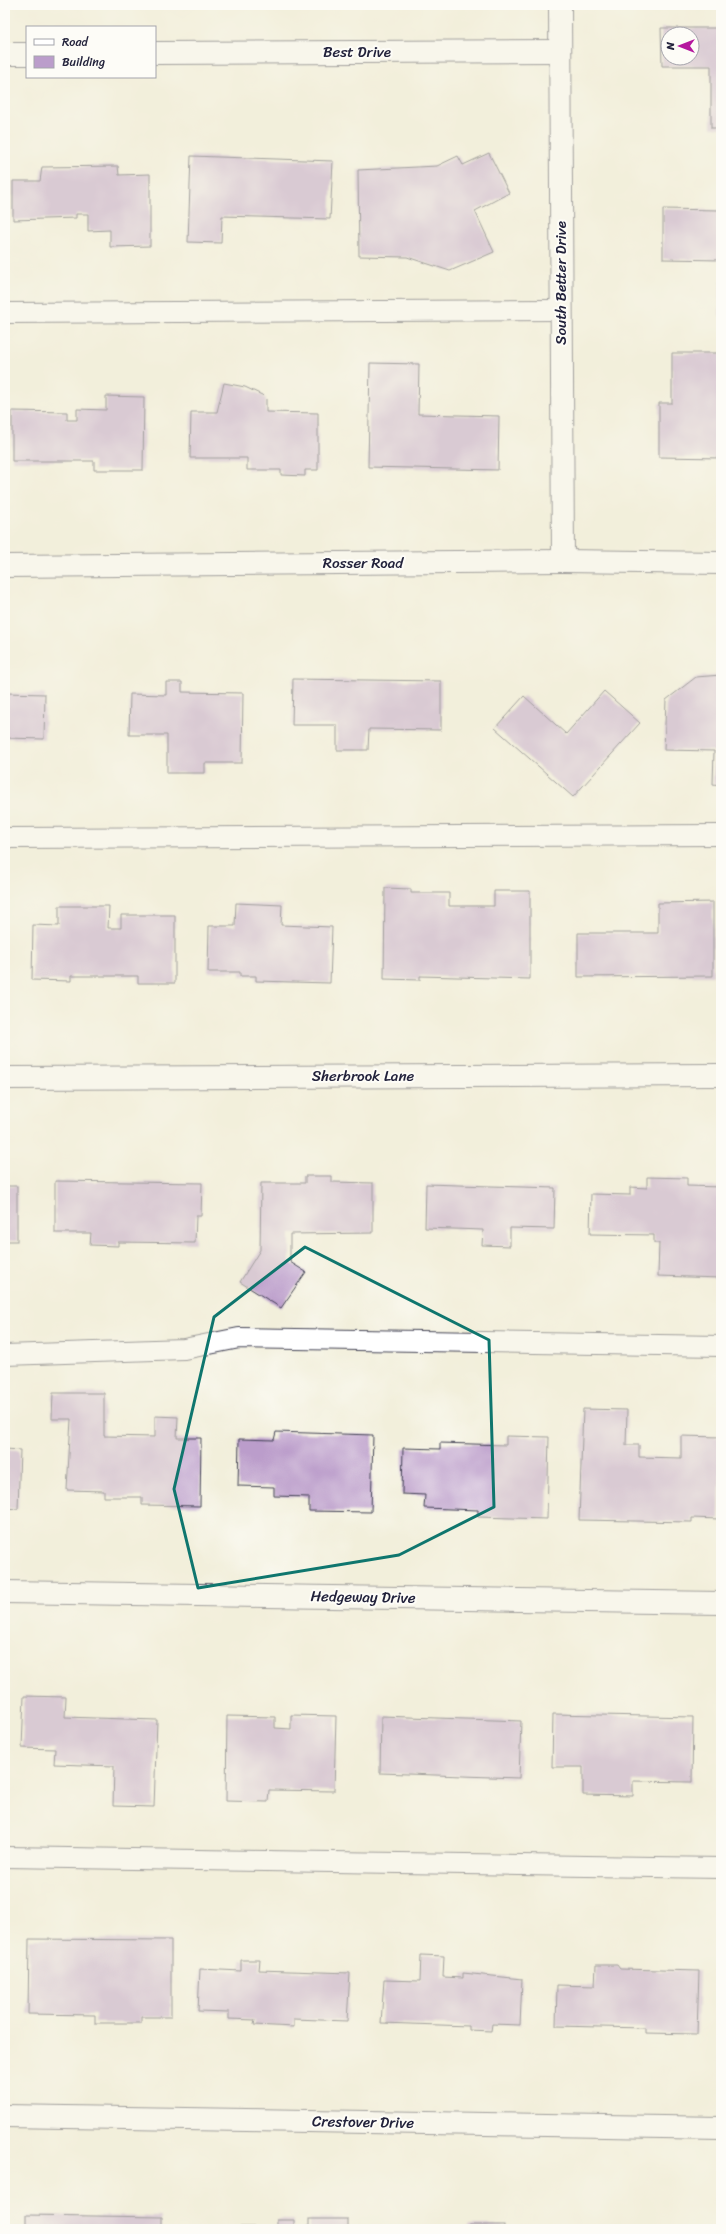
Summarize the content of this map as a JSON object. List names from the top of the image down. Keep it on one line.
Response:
{"streets":{"street":["Best Drive","South Better Drive","Rosser Road","Sherbrook Lane","Hedgeway Drive","Crestover Drive"]},"crossings":[["Best Drive","South Better Drive"],["South Better Drive","Rosser Road"]],"legend":["Road","Building"],"north":"left"}
